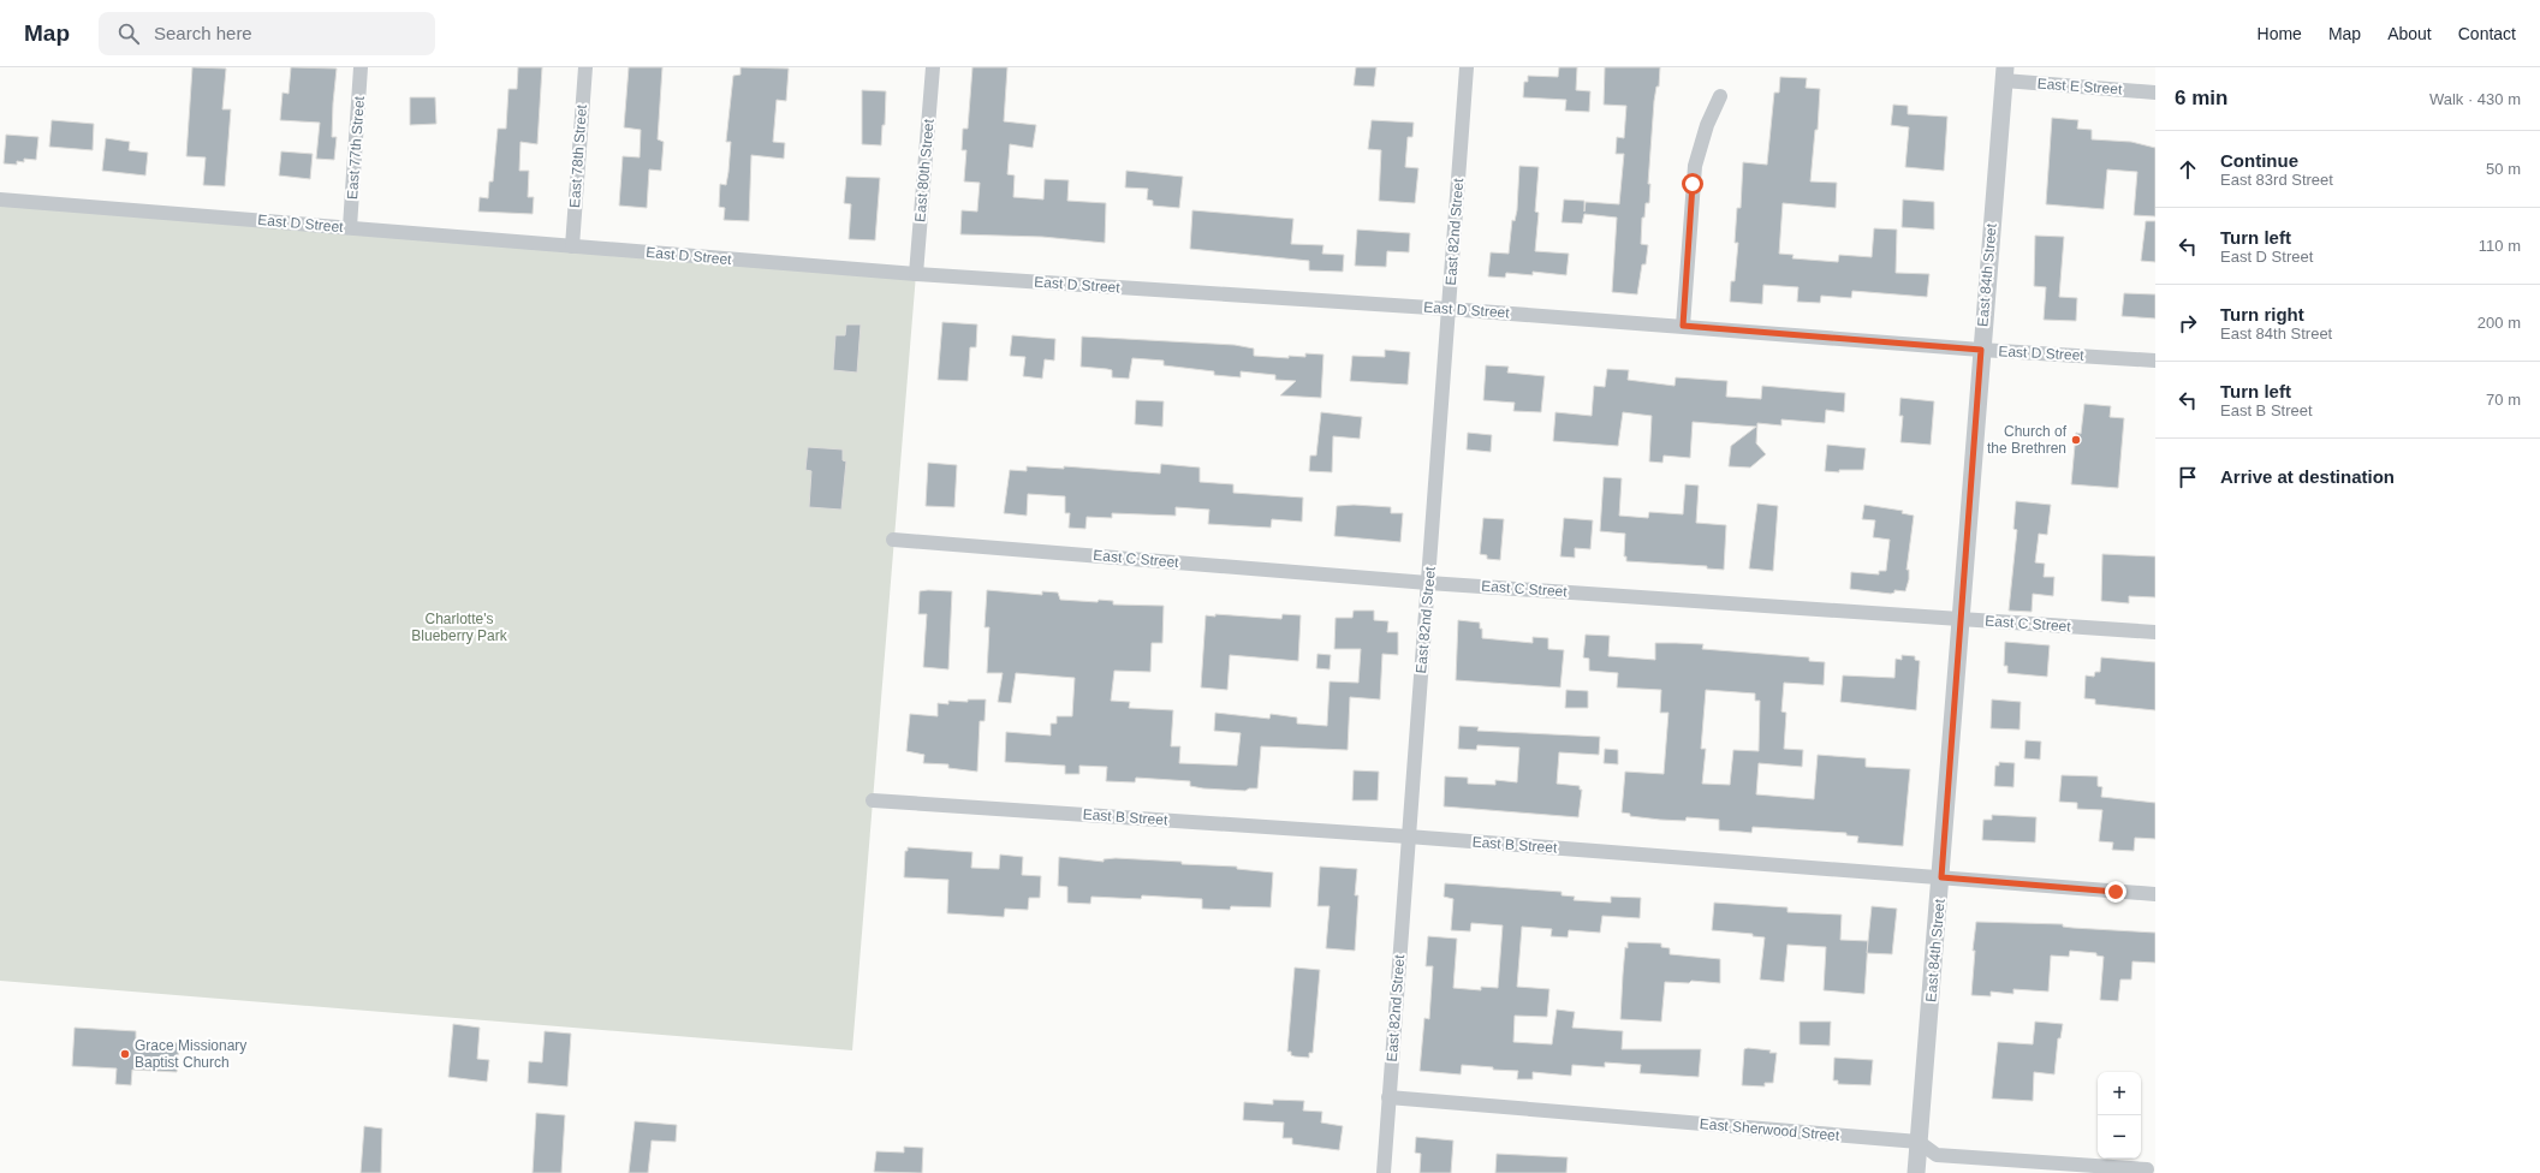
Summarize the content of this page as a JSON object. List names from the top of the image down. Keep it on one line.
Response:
{"streets":{"street":["East E Street","East 77th Street","East 78th Street","East 80th Street","East D Street","East 82nd Street","East 84th Street","East C Street","East B Street","East Sherwood Street"]},"crossings":[["East E Street","East 84th Street"],["East 77th Street","East D Street"],["East 78th Street","East D Street"],["East 80th Street","East D Street"],["East D Street","East 82nd Street"],["East D Street","East 84th Street"],["East 82nd Street","East C Street"],["East 82nd Street","East B Street"],["East 82nd Street","East Sherwood Street"],["East 84th Street","East C Street"],["East 84th Street","East B Street"],["East 84th Street","East Sherwood Street"]],"parks":["Charlotte's Blueberry Park"],"places":["Church of the Brethren","Grace Missionary Baptist Church"],"page":{"header":"Map","search":"Search here","nav":["Home","Map","About","Contact"],"heading":["6 min","Walk · 430 m"],"list":[["Continue","East 83rd Street","50 m"],["Turn left","East D Street","110 m"],["Turn right","East 84th Street","200 m"],["Turn left","East B Street","70 m"],"Arrive at destination"],"map_buttons":["+","−"]}}
